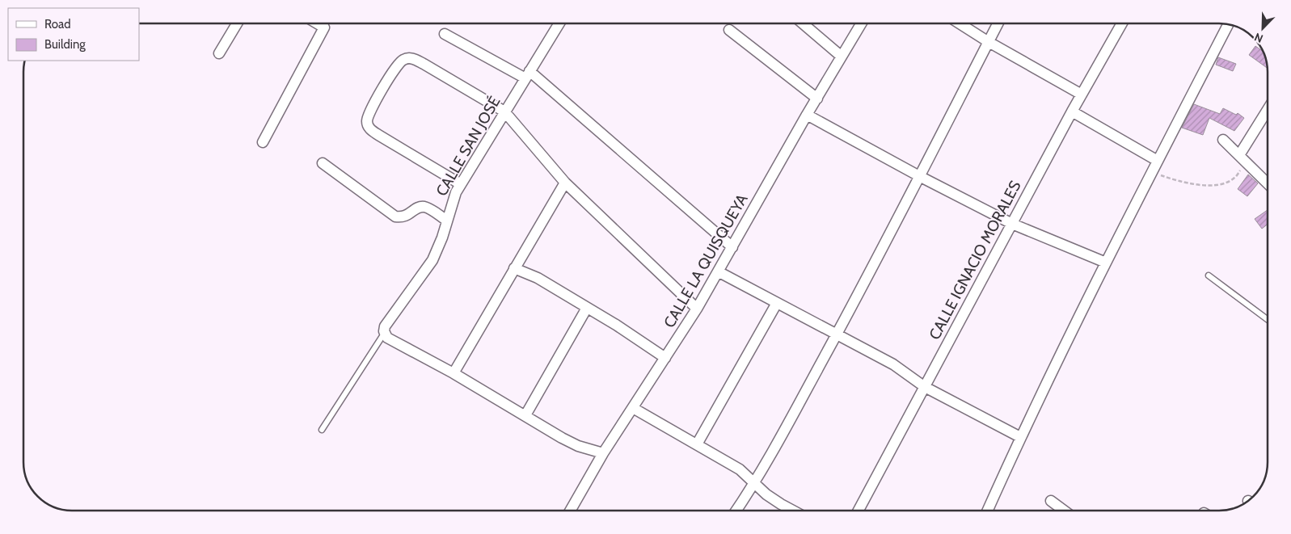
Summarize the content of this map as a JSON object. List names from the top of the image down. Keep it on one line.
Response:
{"streets":{"street":["CALLE SAN JOSÉ","CALLE IGNACIO MORALES","CALLE LA QUISQUEYA"]},"legend":["Road","Building"],"north":"bottom left"}
